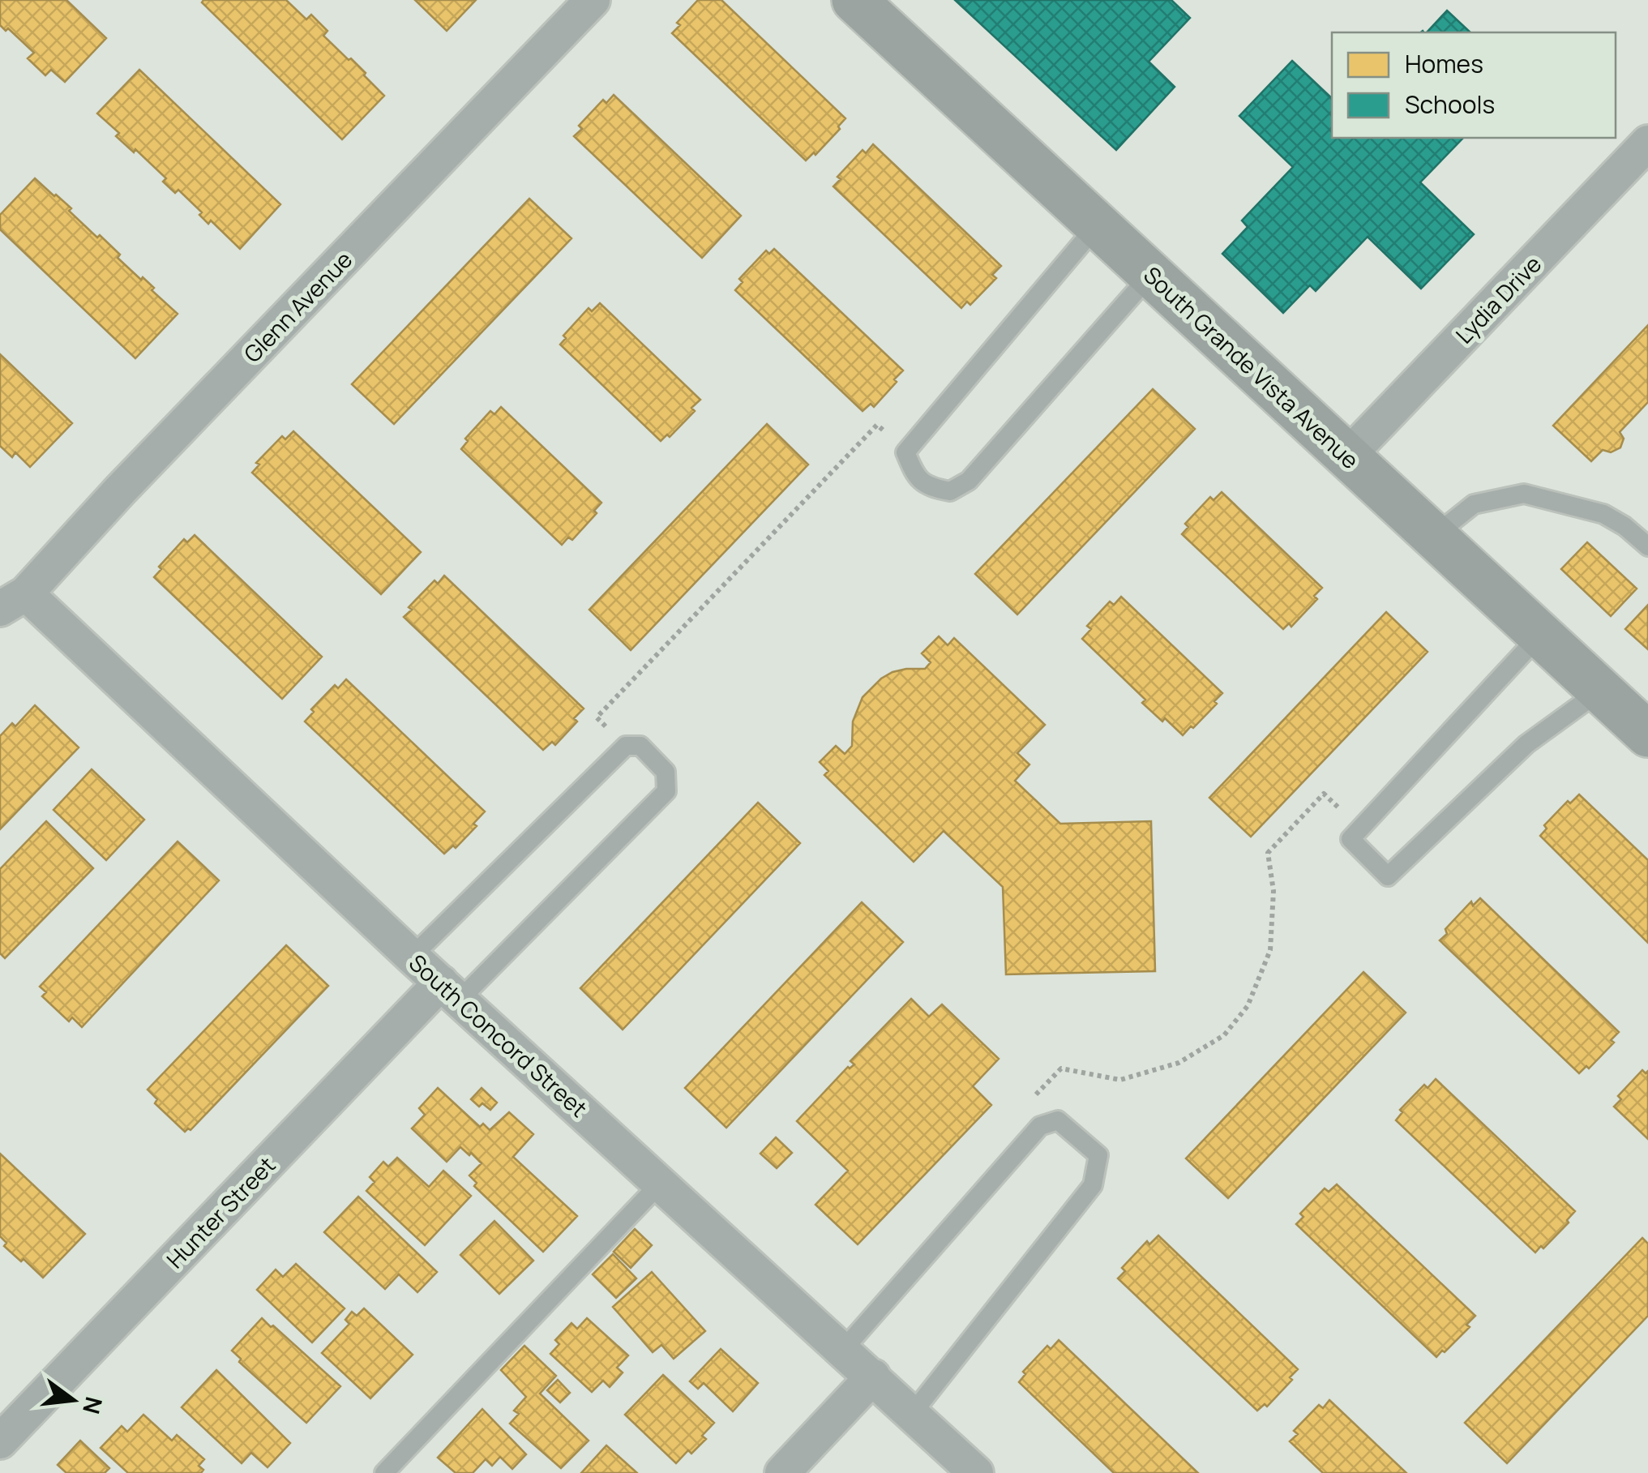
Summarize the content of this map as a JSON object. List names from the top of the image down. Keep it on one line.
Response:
{"streets":{"street":["Lydia Drive","Glenn Avenue","South Grande Vista Avenue","South Concord Street","Hunter Street"]},"crossings":[["Lydia Drive","South Grande Vista Avenue"],["Glenn Avenue","South Concord Street"],["South Concord Street","Hunter Street"]],"legend":["Homes","Schools"],"north":"right"}
